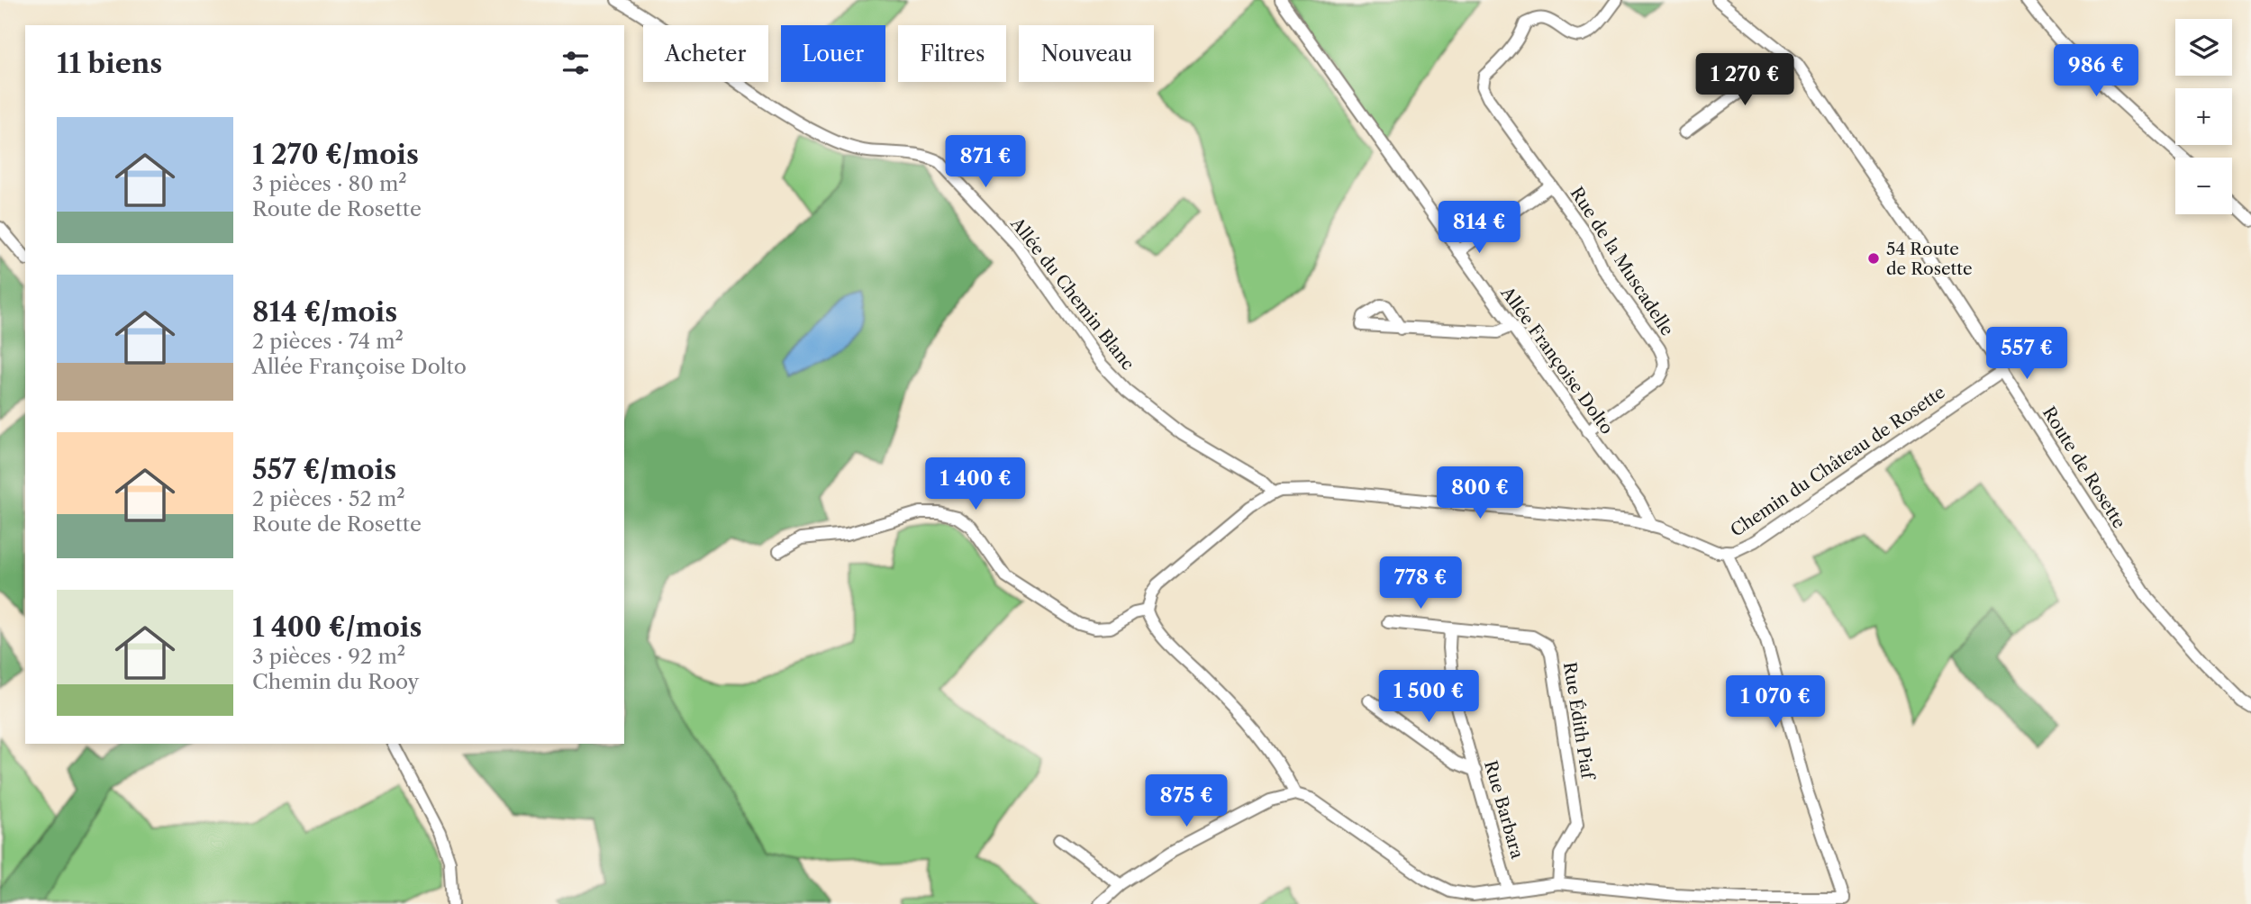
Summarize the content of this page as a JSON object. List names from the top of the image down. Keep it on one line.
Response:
{"streets":{"street":["Rue de la Muscadelle","Allée du Chemin Blanc","Allée Françoise Dolto","Chemin du Château de Rosette","Route de Rosette","Rue Édith Piaf","Rue Barbara"]},"crossings":[["Rue de la Muscadelle","Allée Françoise Dolto"],["Allée du Chemin Blanc","Chemin du Château de Rosette"],["Allée Françoise Dolto","Chemin du Château de Rosette"],["Chemin du Château de Rosette","Route de Rosette"],["Rue Édith Piaf","Rue Barbara"]],"places":["54 Route de Rosette"],"page":{"map_buttons":["+","−"],"chip":["Acheter","Louer","Filtres","Nouveau"],"heading":"11 biens","price":["986 €","1 270 €","871 €","814 €","557 €","1 400 €","800 €","778 €","1 500 €","1 070 €","875 €"],"list":[{"name":"1 270 €/mois","note":"3 pièces · 80 m² · Route de Rosette"},{"name":"814 €/mois","note":"2 pièces · 74 m² · Allée Françoise Dolto"},{"name":"557 €/mois","note":"2 pièces · 52 m² · Route de Rosette"},{"name":"1 400 €/mois","note":"3 pièces · 92 m² · Chemin du Rooy"}]}}
